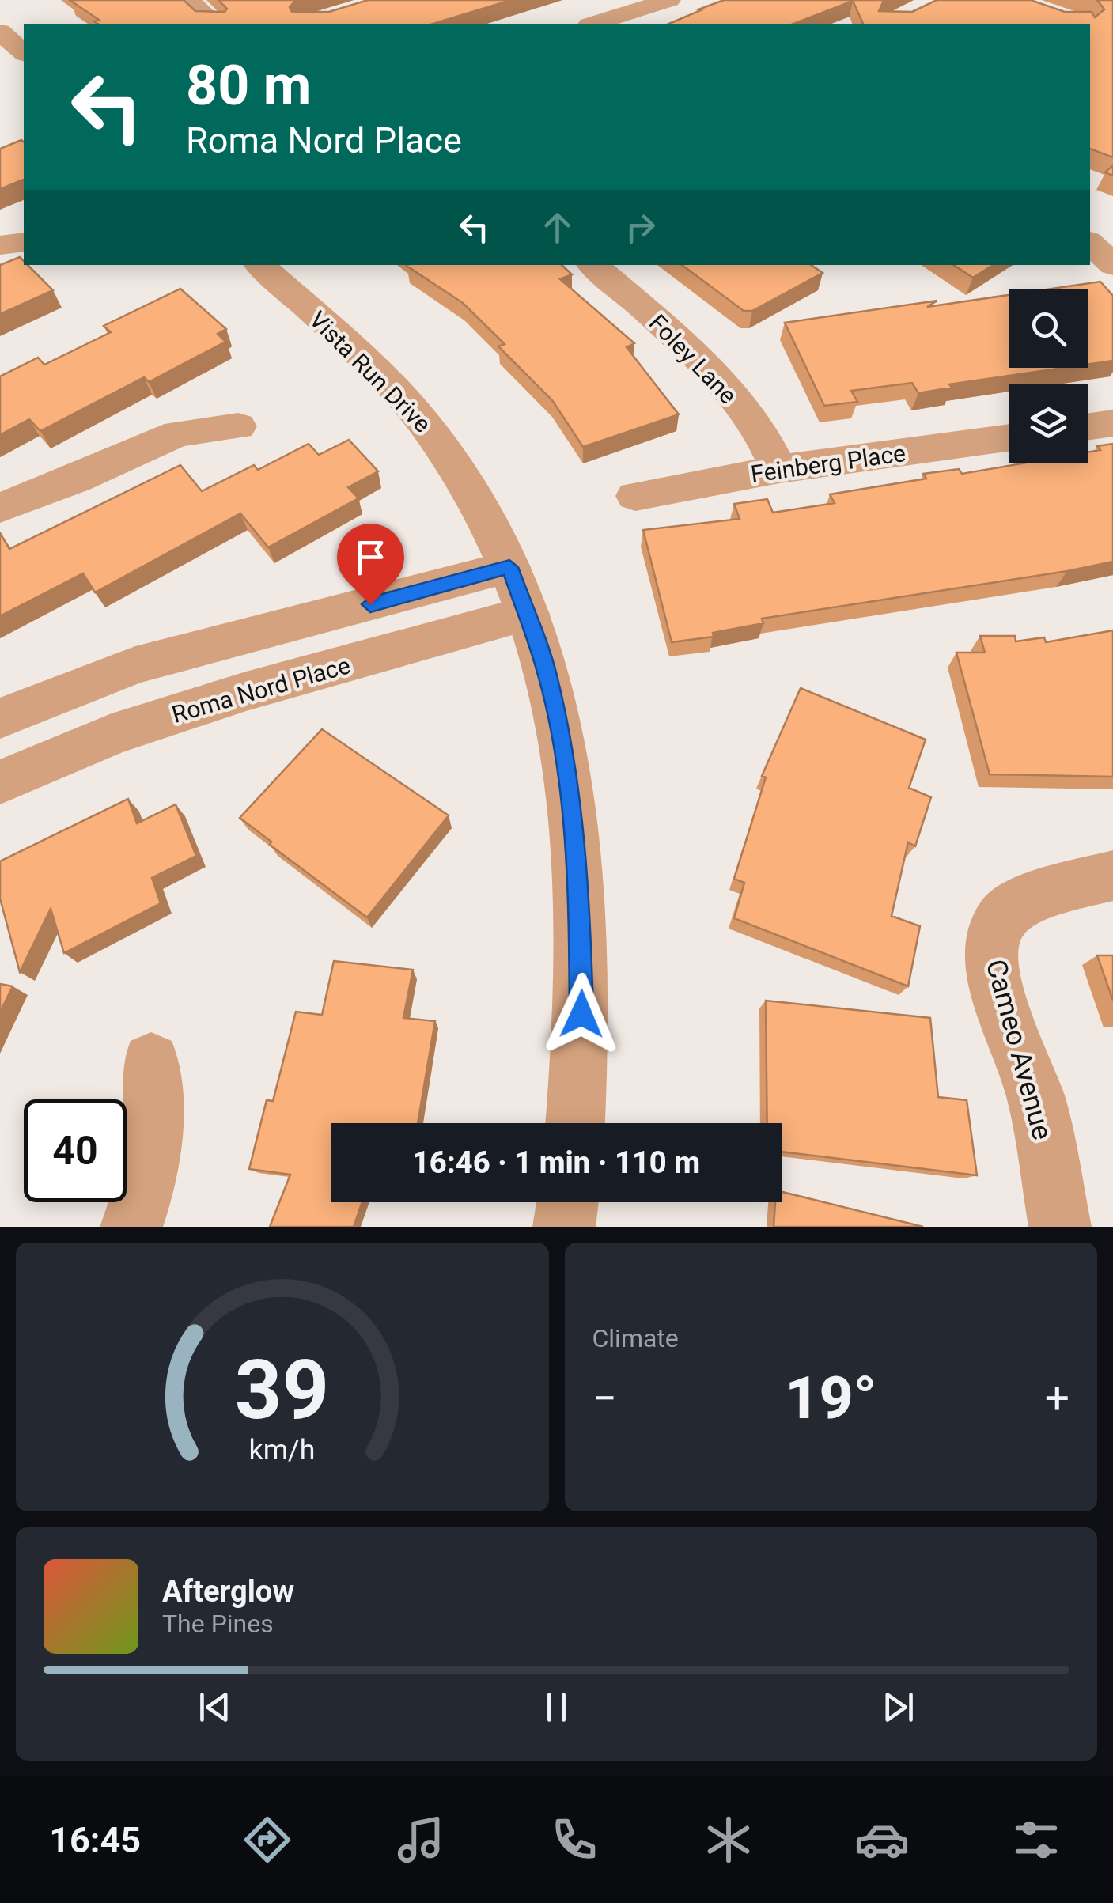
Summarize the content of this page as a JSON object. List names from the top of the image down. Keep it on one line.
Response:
{"streets":{"street":["Foley Lane","Vista Run Drive","Feinberg Place","Roma Nord Place","Cameo Avenue"]},"crossings":[["Foley Lane","Feinberg Place"],["Vista Run Drive","Roma Nord Place"]],"page":{"turn":["80 m","Roma Nord Place"],"limit":"40","trip":"16:46 · 1 min · 110 m","tile":"Climate","heat":["−","19°","+"],"song":["Afterglow","The Pines"],"tabs":"16:45","gauge":["39","km/h"]}}
